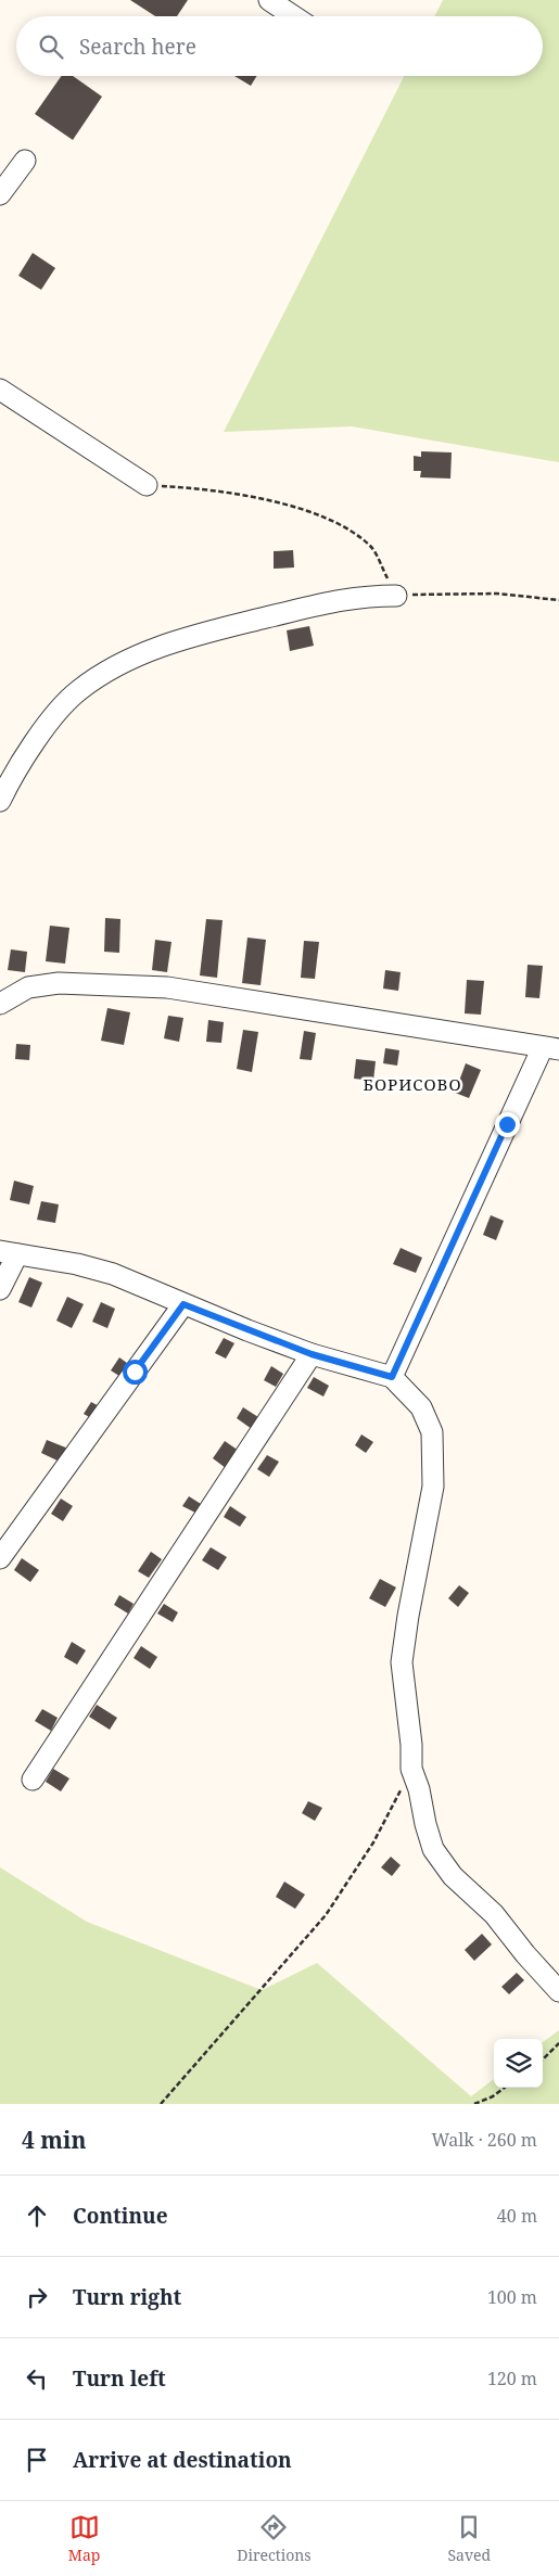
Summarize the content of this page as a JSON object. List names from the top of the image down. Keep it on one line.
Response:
{"districts":["БОРИСОВО"],"page":{"search":"Search here","heading":["4 min","Walk · 260 m"],"list":[["Continue","40 m"],["Turn right","100 m"],["Turn left","120 m"],"Arrive at destination"],"nav":["Map","Directions","Saved"]}}
